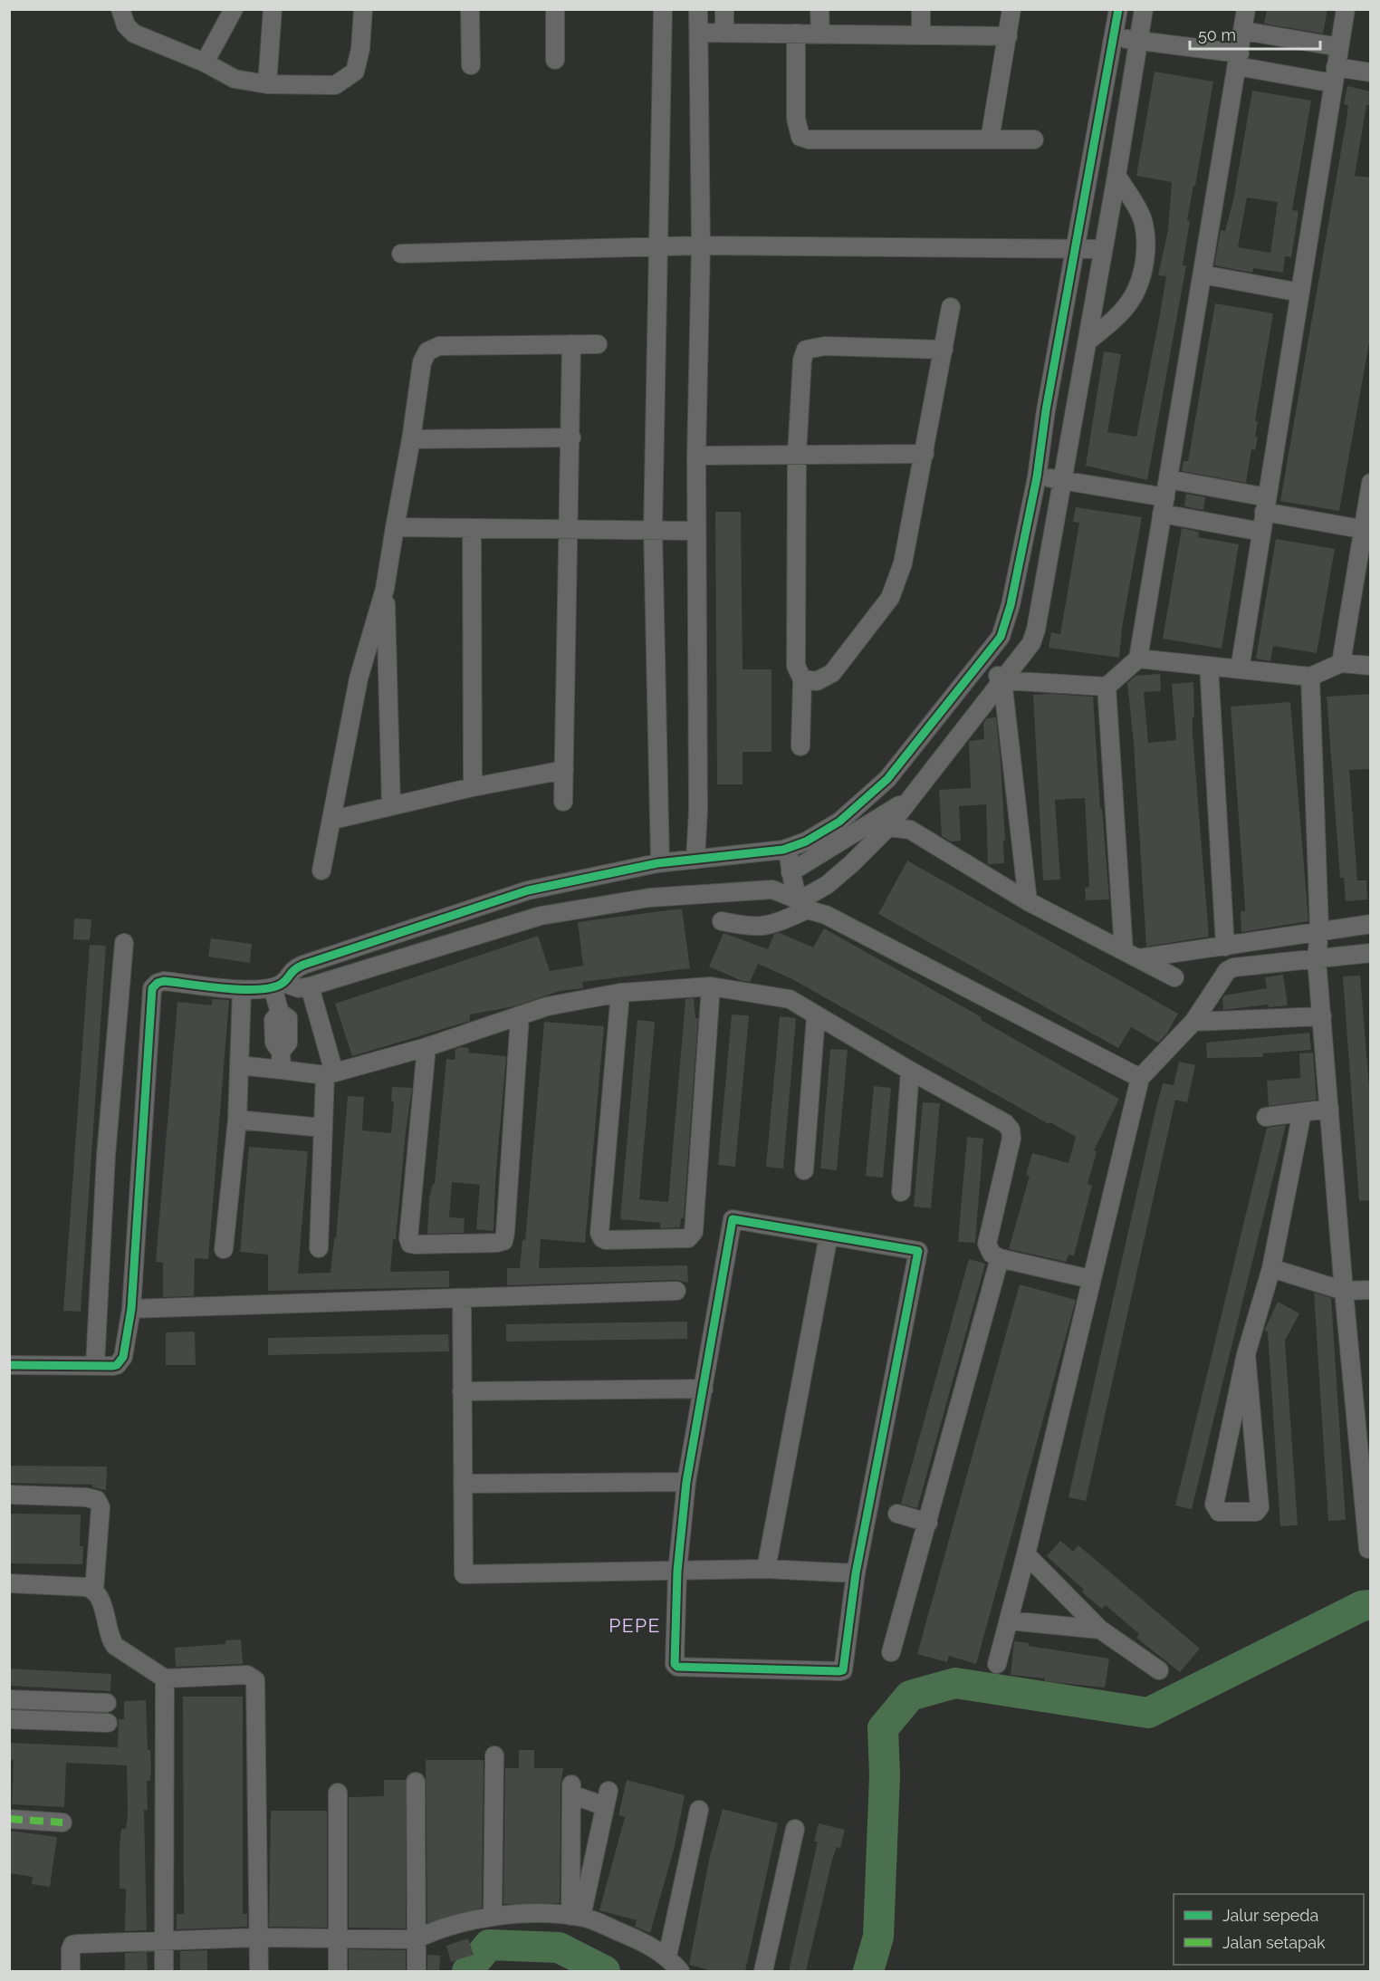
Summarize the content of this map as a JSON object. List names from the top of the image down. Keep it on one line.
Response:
{"districts":["PEPE"],"legend":["Jalur sepeda","Jalan setapak"],"scale_bar":"50 m"}
